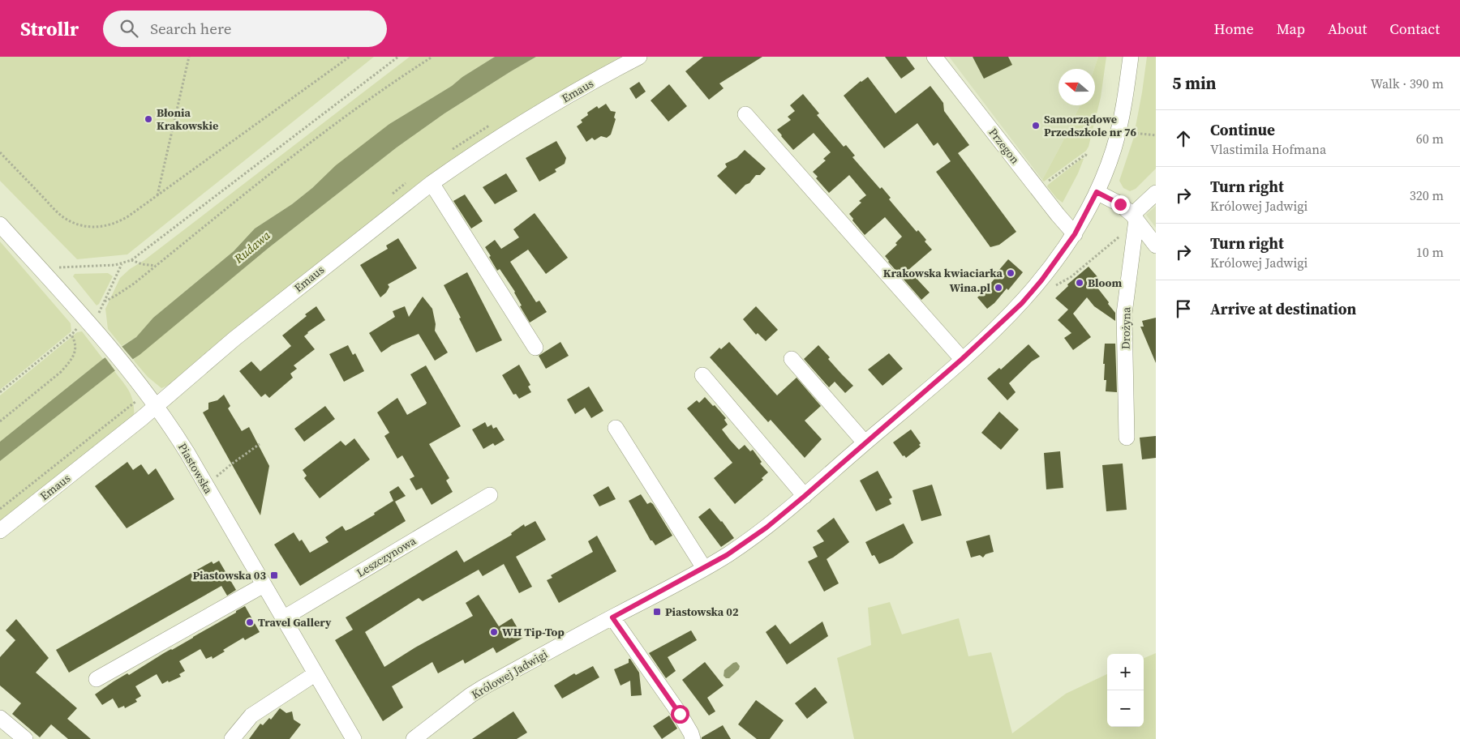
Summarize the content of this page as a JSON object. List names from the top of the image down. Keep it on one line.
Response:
{"streets":{"street":["Emaus","Przegon","Drożyna","Piastowska","Leszczynowa","Królowej Jadwigi"]},"crossings":[["Emaus","Piastowska"],["Przegon","Królowej Jadwigi"],["Piastowska","Leszczynowa"]],"water":["Rudawa"],"places":{"other":["Błonia Krakowskie","Samorządowe Przedszkole nr 76","Krakowska kwiaciarka","Bloom","Wina.pl","Travel Gallery","WH Tip-Top"],"transit":["Piastowska 03","Piastowska 02"]},"north":"left","page":{"header":"Strollr","search":"Search here","nav":["Home","Map","About","Contact"],"heading":["5 min","Walk · 390 m"],"list":[["Continue","Vlastimila Hofmana","60 m"],["Turn right","Królowej Jadwigi","320 m"],["Turn right","Królowej Jadwigi","10 m"],"Arrive at destination"],"map_buttons":["+","−"]}}
